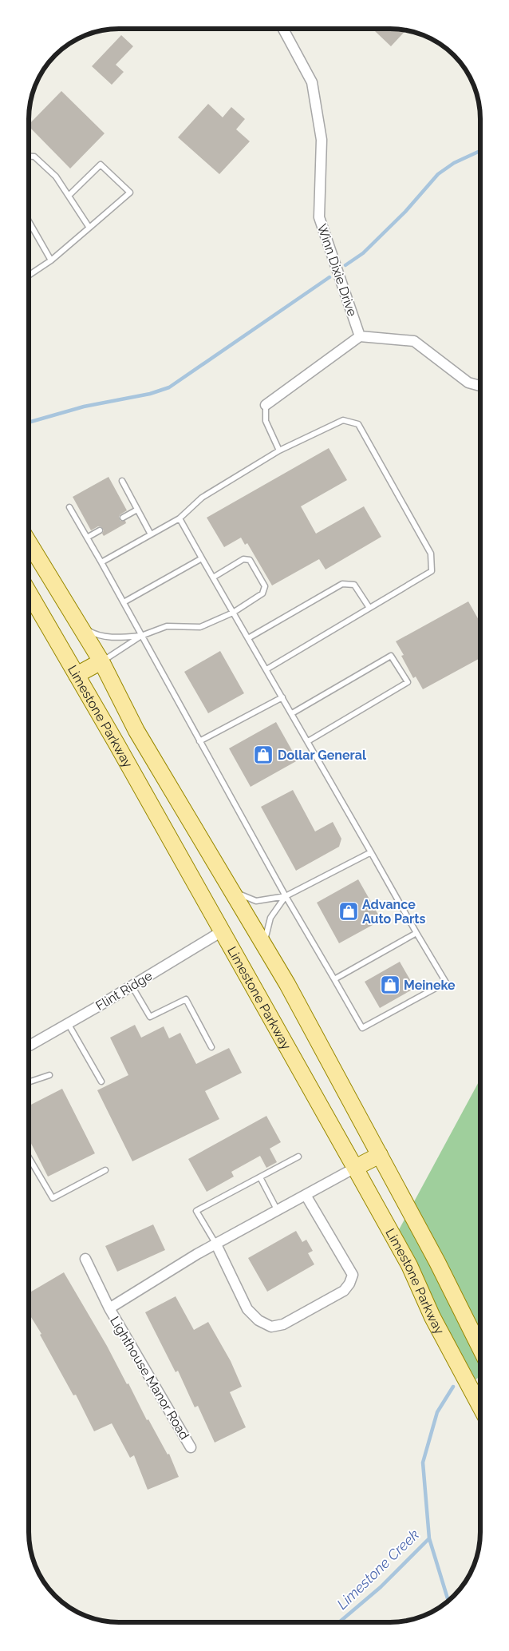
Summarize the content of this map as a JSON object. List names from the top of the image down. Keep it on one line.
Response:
{"streets":{"main road":["Limestone Parkway"],"street":["Winn Dixie Drive","Flint Ridge","Lighthouse Manor Road"]},"crossings":[["Limestone Parkway","Flint Ridge"],["Limestone Parkway","Lighthouse Manor Road"]],"water":["Limestone Creek"],"places":{"shop":["Dollar General","Advance Auto Parts","Meineke"]}}
